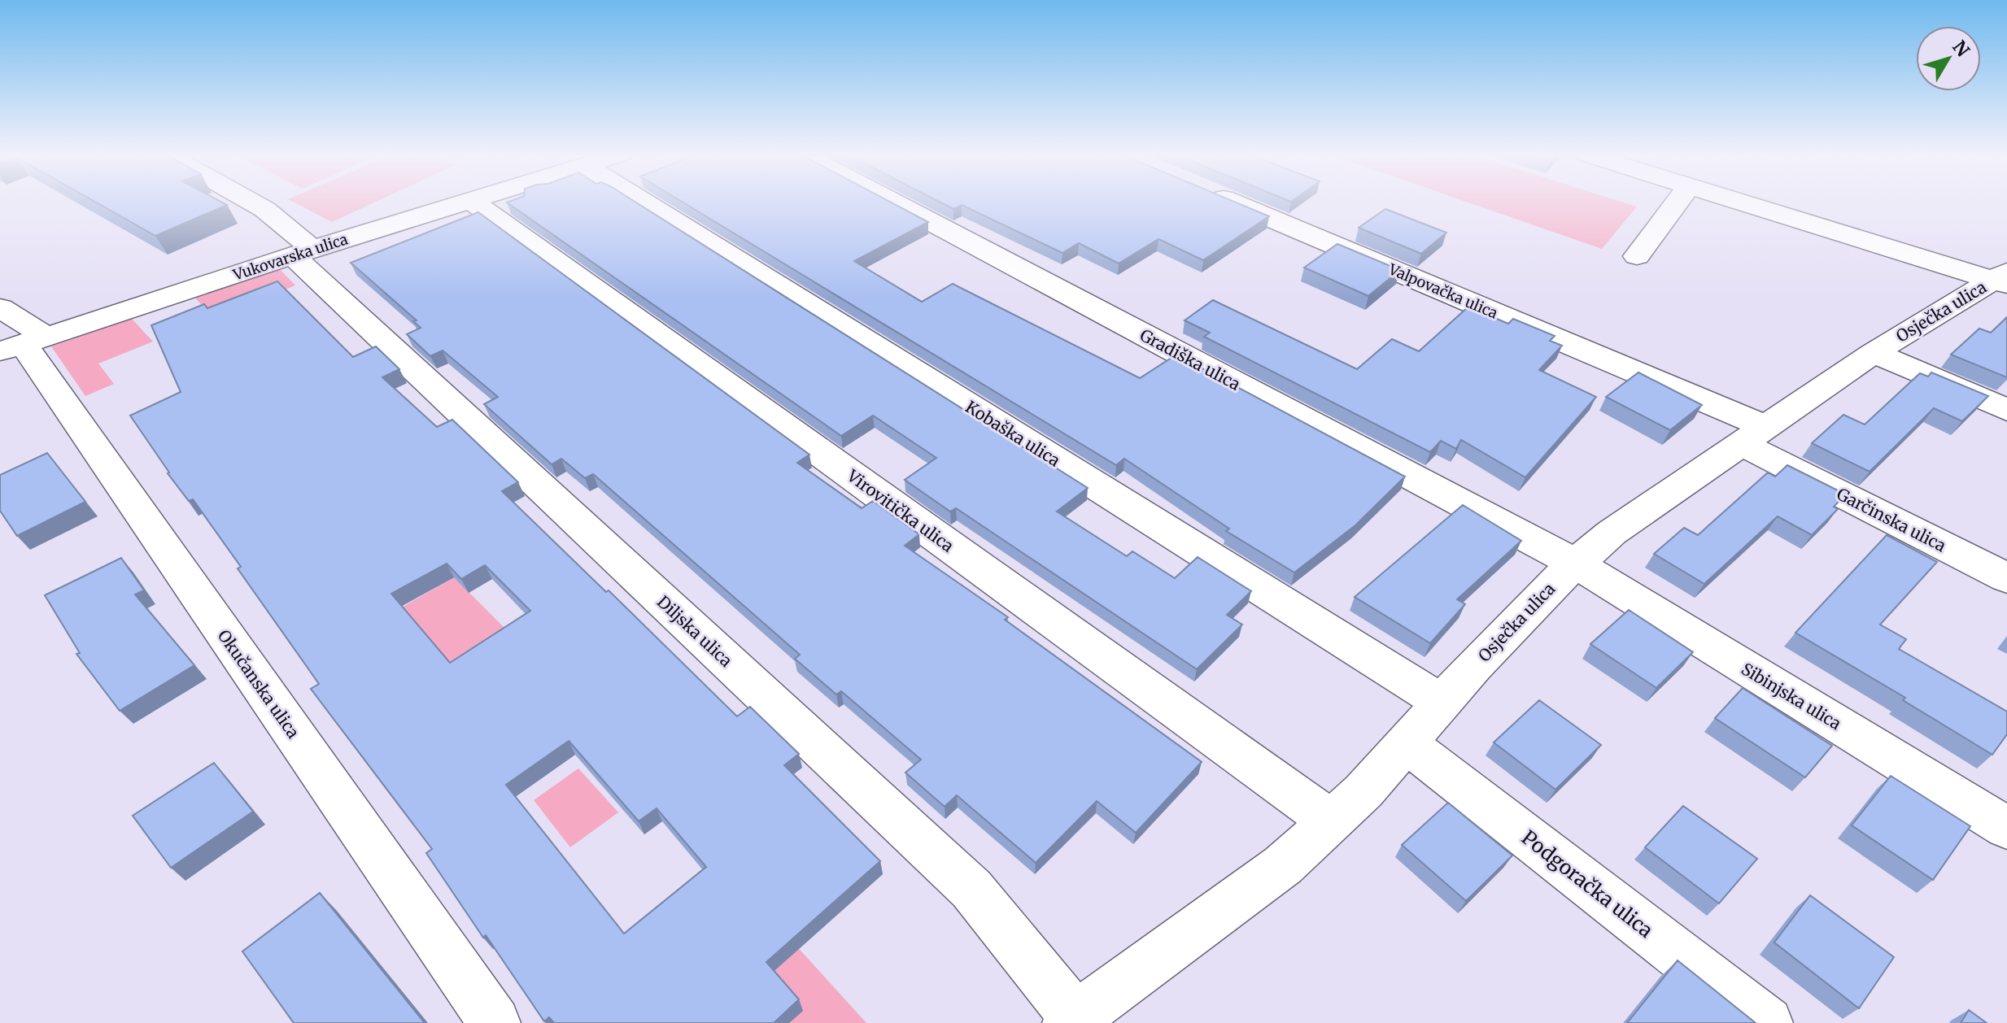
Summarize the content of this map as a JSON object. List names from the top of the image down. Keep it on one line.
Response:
{"streets":{"street":["Vukovarska ulica","Valpovačka ulica","Osječka ulica","Gradiška ulica","Kobaška ulica","Virovitička ulica","Garčinska ulica","Diljska ulica","Okučanska ulica","Sibinjska ulica","Podgoračka ulica"]},"crossings":[["Vukovarska ulica","Diljska ulica"],["Vukovarska ulica","Okučanska ulica"],["Valpovačka ulica","Osječka ulica"],["Valpovačka ulica","Garčinska ulica"],["Osječka ulica","Gradiška ulica"],["Osječka ulica","Kobaška ulica"],["Osječka ulica","Virovitička ulica"],["Osječka ulica","Garčinska ulica"],["Osječka ulica","Diljska ulica"],["Osječka ulica","Sibinjska ulica"],["Osječka ulica","Podgoračka ulica"],["Gradiška ulica","Sibinjska ulica"]],"north":"top right"}
